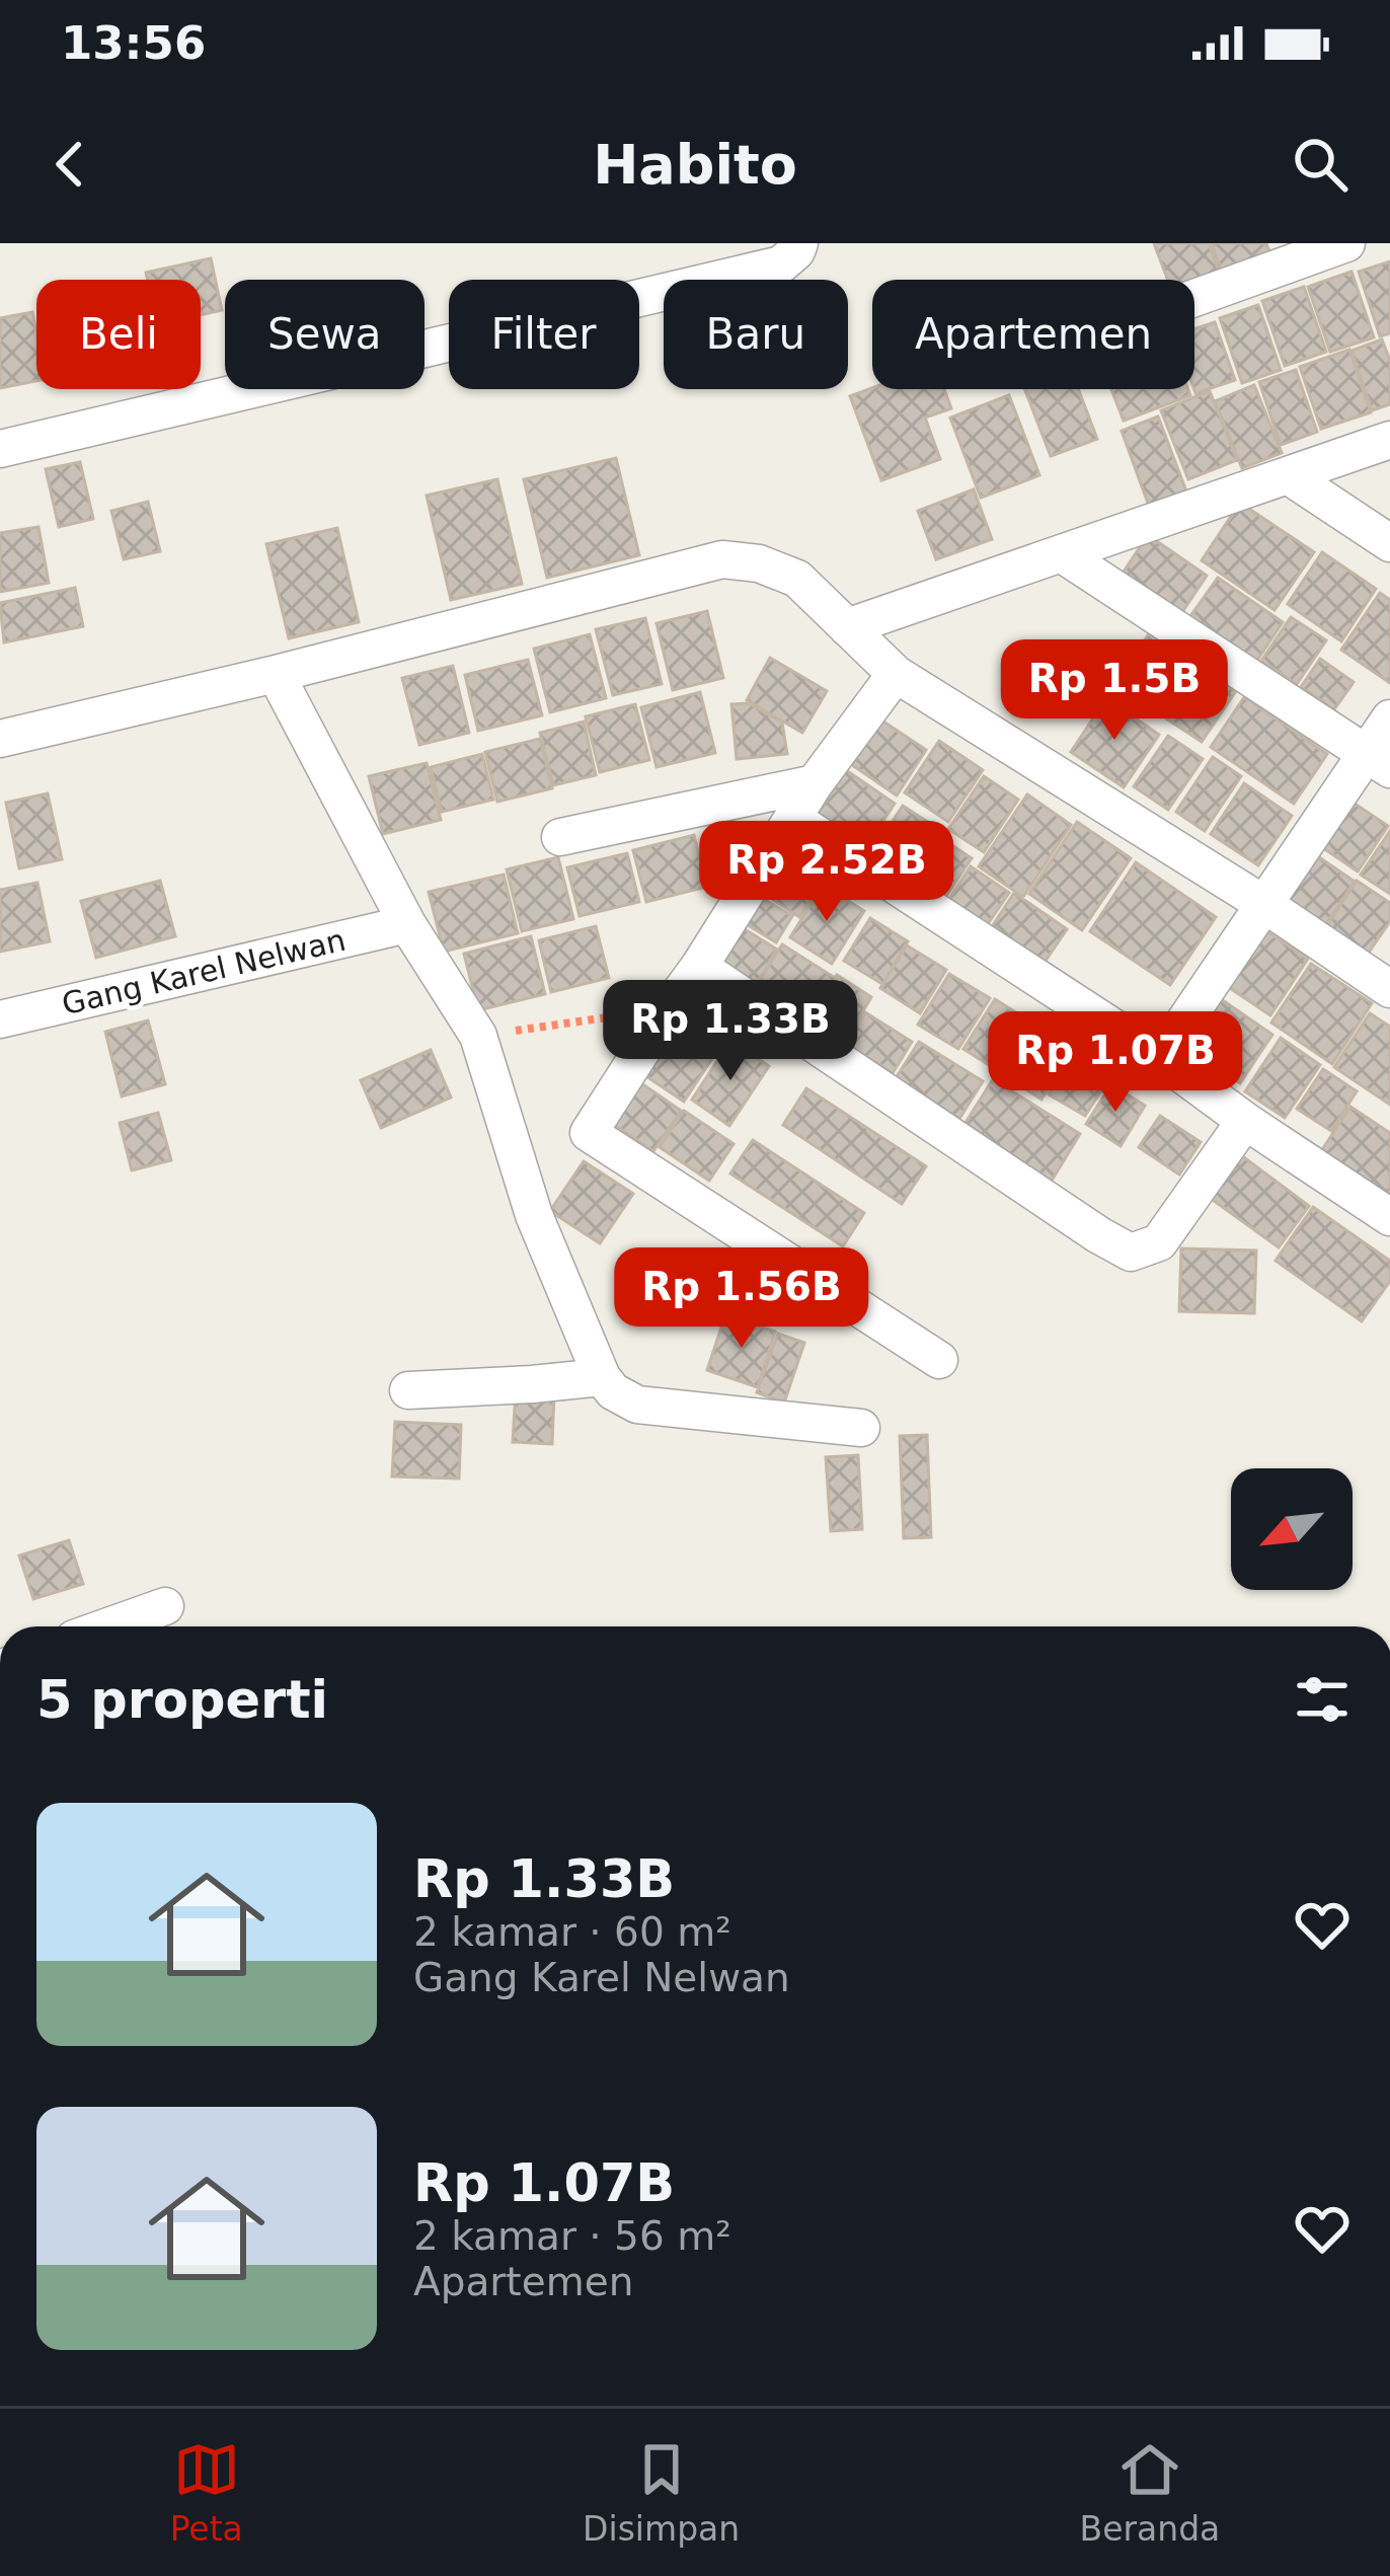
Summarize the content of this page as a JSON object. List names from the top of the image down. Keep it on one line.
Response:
{"streets":{"street":["Gang Karel Nelwan"]},"north":"bottom left","page":{"status":"13:56","header":"Habito","chip":["Beli","Sewa","Filter","Baru","Apartemen"],"price":["Rp 1.5B","Rp 2.52B","Rp 1.33B","Rp 1.07B","Rp 1.56B"],"heading":"5 properti","list":[{"name":"Rp 1.33B","note":"2 kamar · 60 m² · Gang Karel Nelwan"},{"name":"Rp 1.07B","note":"2 kamar · 56 m² · Apartemen"}],"tabs":["Peta","Disimpan","Beranda"]}}
